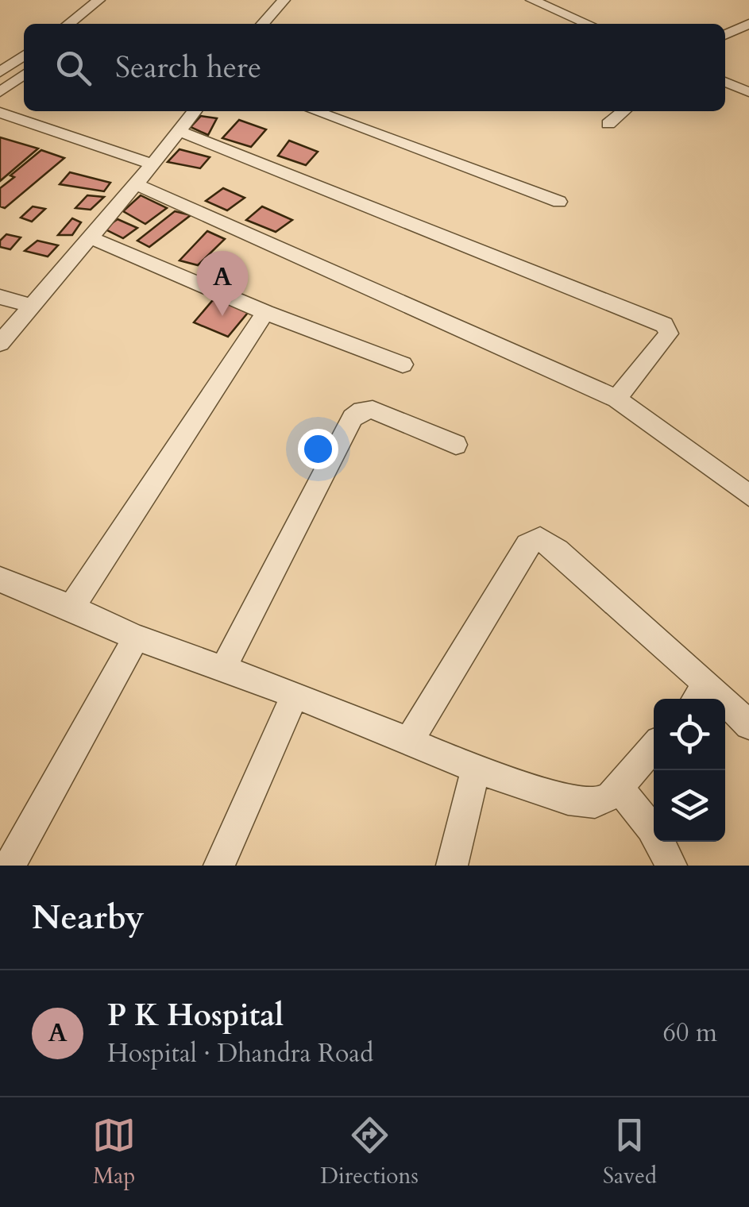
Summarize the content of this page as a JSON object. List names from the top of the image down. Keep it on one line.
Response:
{"page":{"search":"Search here","pins":"A","heading":"Nearby","list":[{"mark":"A","name":"P K Hospital","note":"Hospital · Dhandra Road","value":"60 m"}],"nav":["Map","Directions","Saved"]}}
